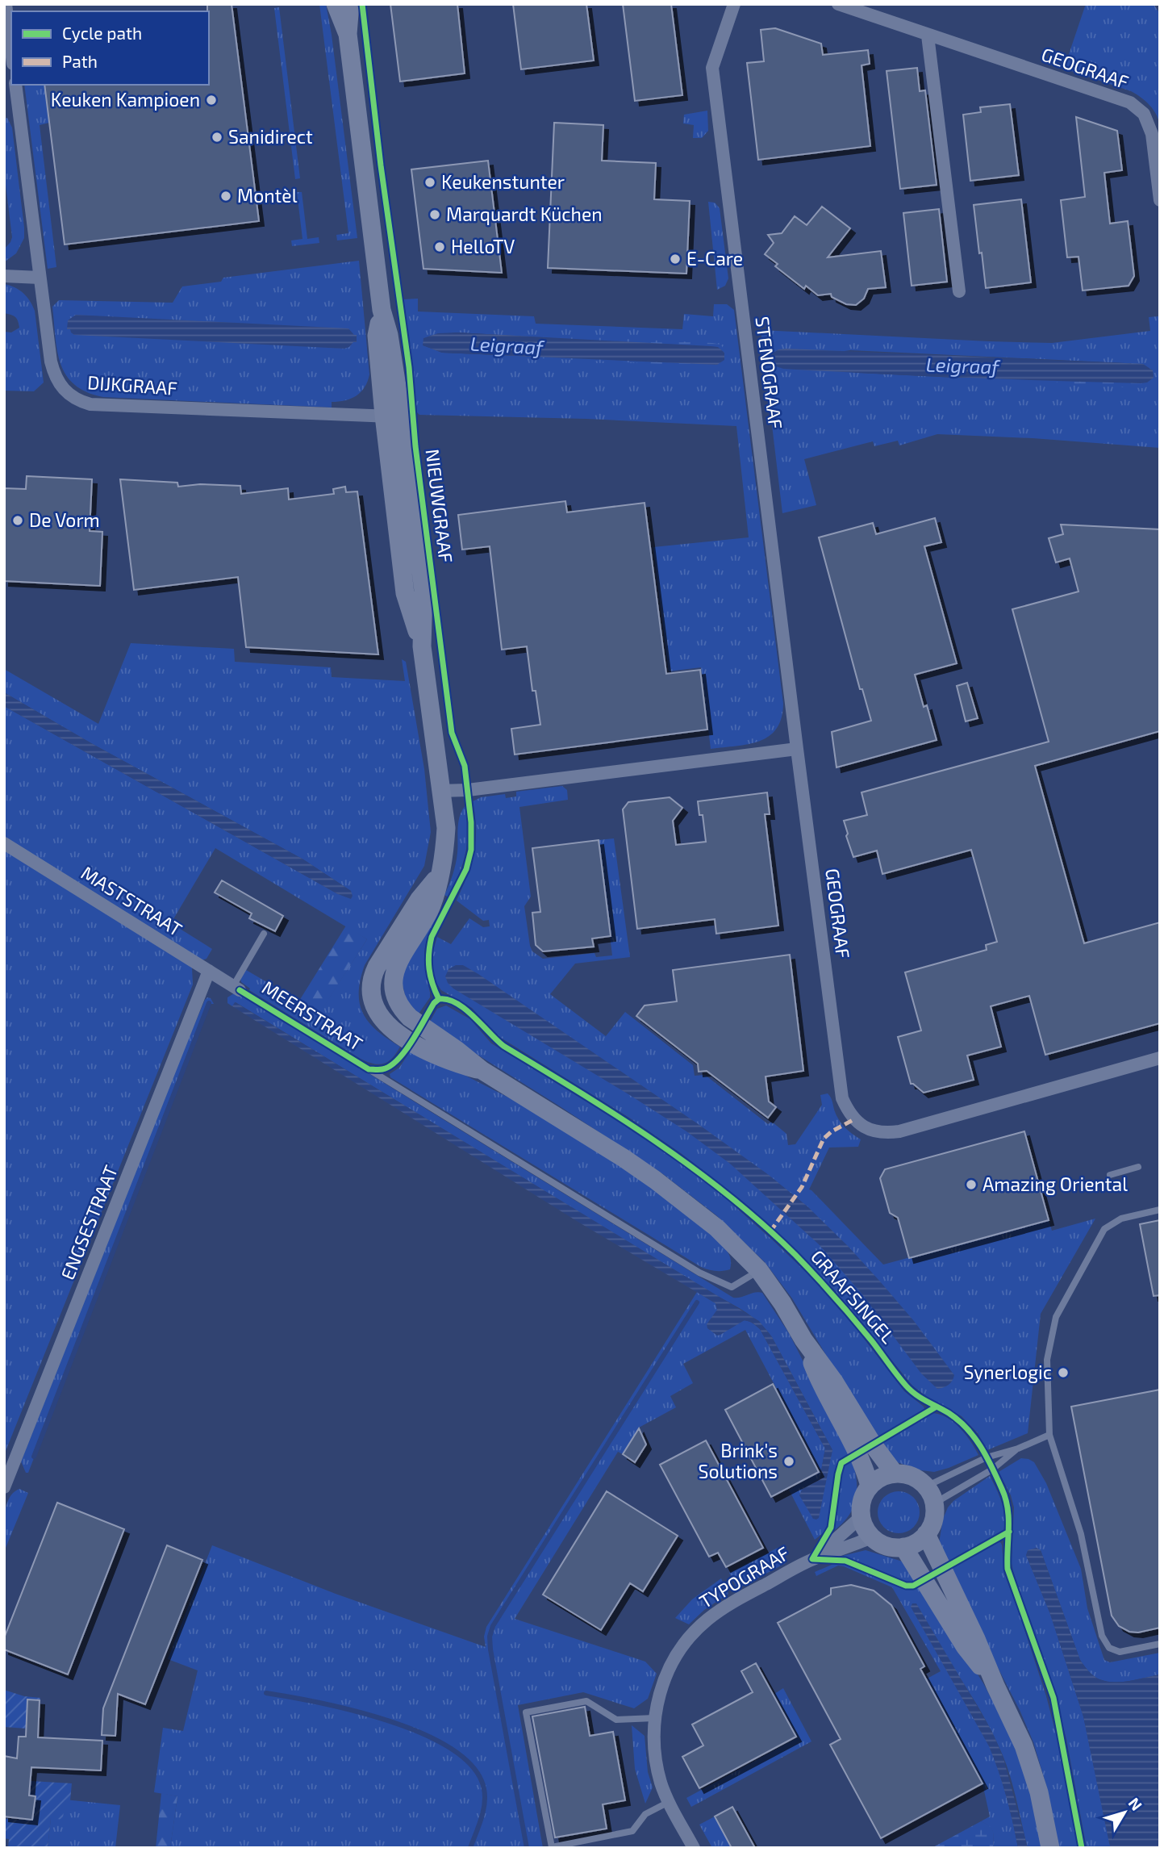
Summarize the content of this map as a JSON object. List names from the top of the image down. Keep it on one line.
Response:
{"streets":{"street":["GEOGRAAF","STENOGRAAF","DIJKGRAAF","NIEUWGRAAF","MASTSTRAAT","ENGSESTRAAT","TYPOGRAAF"],"lane":["MEERSTRAAT"],"cycle path":["GRAAFSINGEL"]},"crossings":[["GEOGRAAF","STENOGRAAF"],["DIJKGRAAF","NIEUWGRAAF"],["NIEUWGRAAF","MEERSTRAAT"],["MASTSTRAAT","ENGSESTRAAT"]],"water":["Leigraaf"],"places":["Keuken Kampioen","Sanidirect","Keukenstunter","Montèl","Marquardt Küchen","HelloTV","E-Care","De Vorm","Amazing Oriental","Synerlogic","Brink's Solutions"],"legend":["Cycle path","Path"],"north":"top right"}
